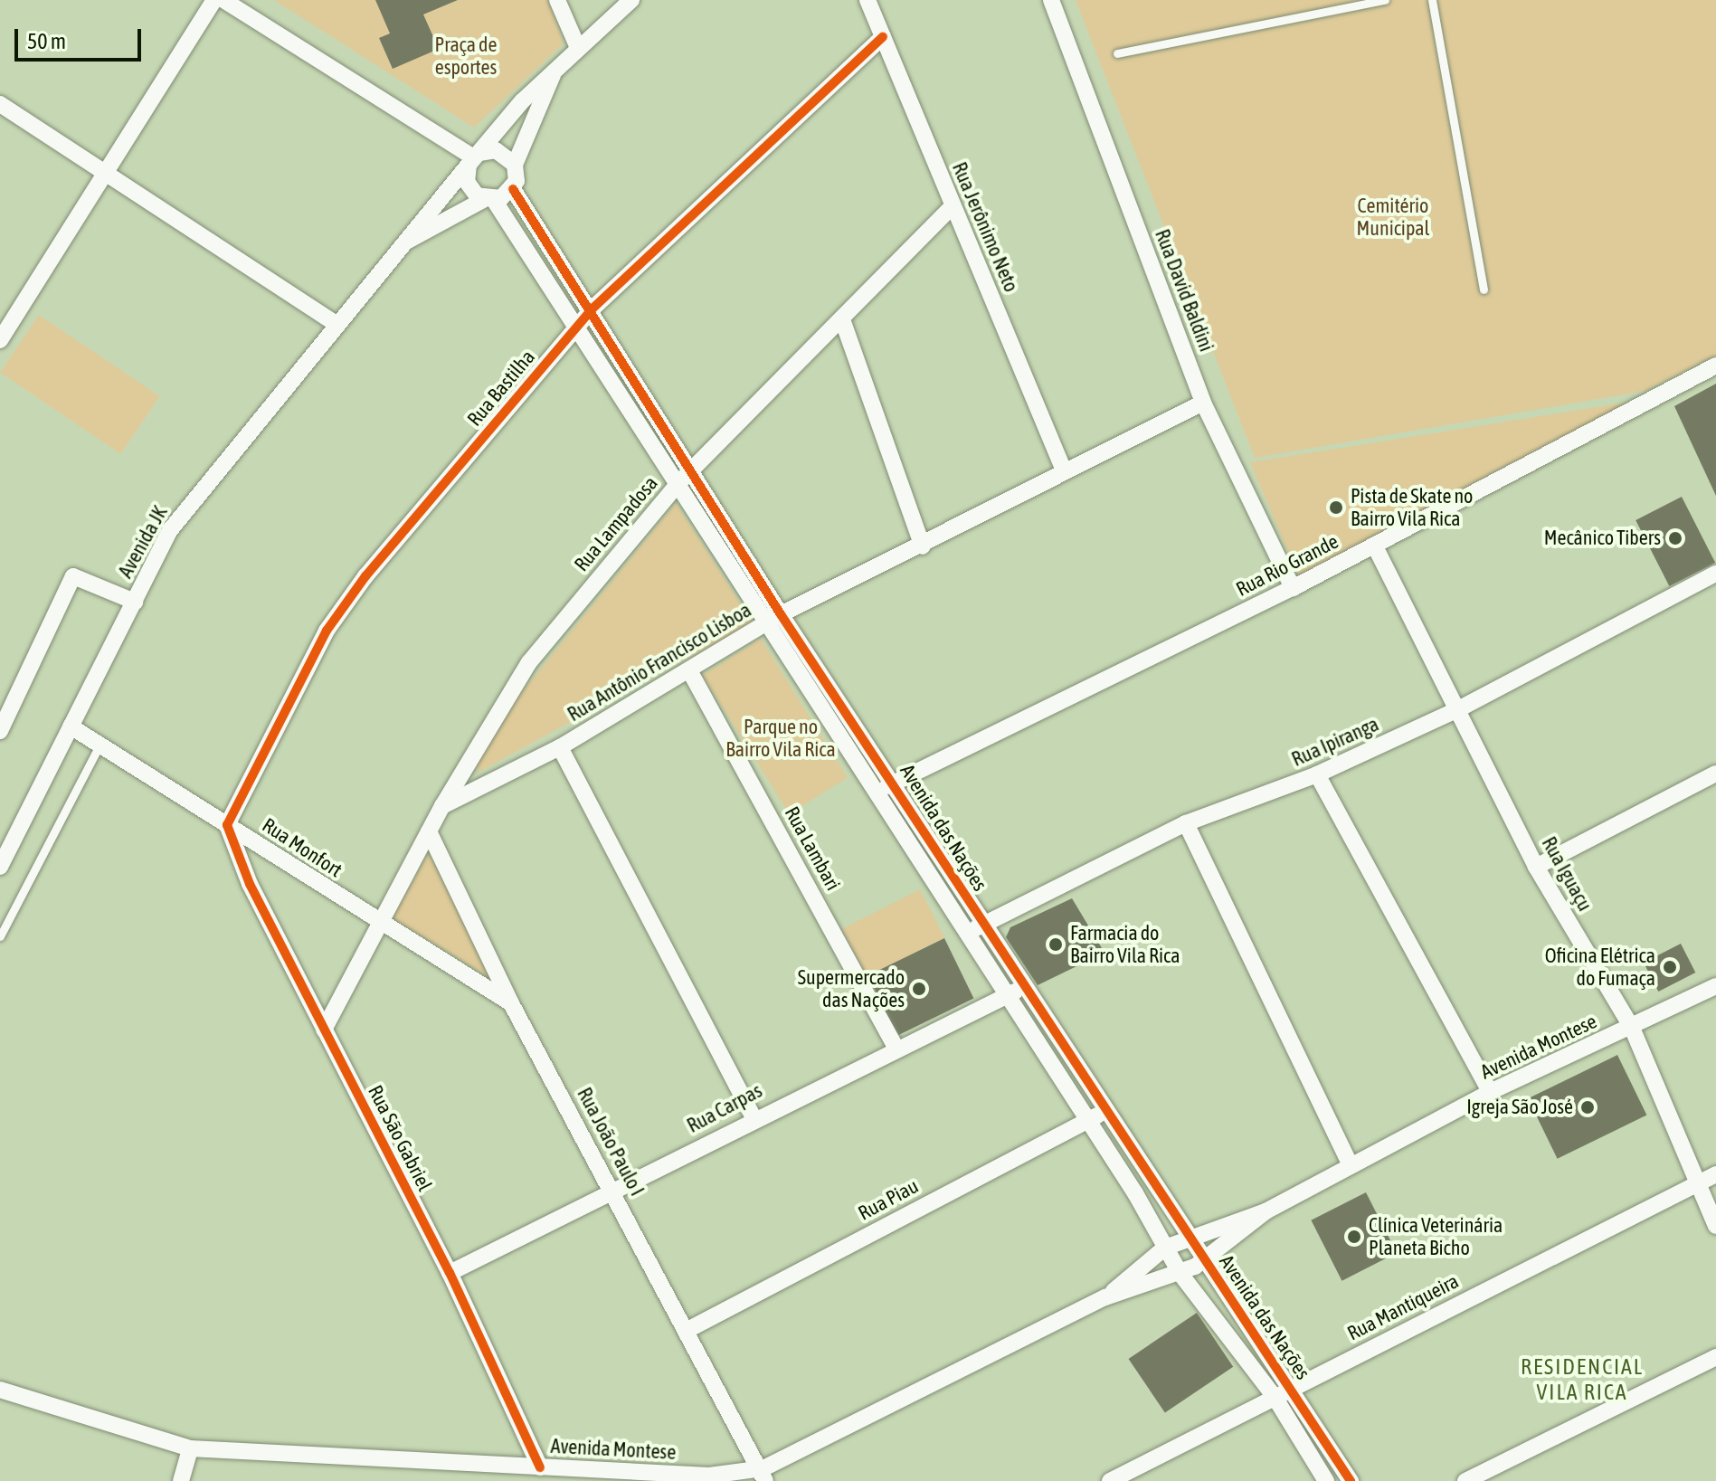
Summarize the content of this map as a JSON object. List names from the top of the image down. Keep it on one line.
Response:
{"streets":{"street":["Rua Jerônimo Neto","Rua David Baldini","Rua Bastilha","Rua Lampadosa","Avenida JK","Rua Rio Grande","Rua Antônio Francisco Lisboa","Rua Ipiranga","Avenida das Nações","Rua Monfort","Rua Lambari","Rua Iguaçu","Avenida Montese","Rua Carpas","Rua São Gabriel","Rua João Paulo I","Rua Piau","Rua Mantiqueira"]},"crossings":[["Rua Jerônimo Neto","Rua Bastilha"],["Rua Jerônimo Neto","Rua Lampadosa"],["Rua Jerônimo Neto","Rua Antônio Francisco Lisboa"],["Rua David Baldini","Rua Rio Grande"],["Rua David Baldini","Rua Antônio Francisco Lisboa"],["Rua Bastilha","Avenida das Nações"],["Rua Bastilha","Rua Monfort"],["Rua Bastilha","Rua São Gabriel"],["Rua Lampadosa","Rua Antônio Francisco Lisboa"],["Rua Lampadosa","Avenida das Nações"],["Avenida JK","Avenida das Nações"],["Avenida JK","Rua Monfort"],["Rua Rio Grande","Avenida das Nações"],["Rua Rio Grande","Rua Iguaçu"],["Rua Antônio Francisco Lisboa","Avenida das Nações"],["Rua Antônio Francisco Lisboa","Rua Lambari"],["Rua Ipiranga","Avenida das Nações"],["Rua Ipiranga","Rua Iguaçu"],["Avenida das Nações","Avenida Montese"],["Avenida das Nações","Rua Carpas"],["Avenida das Nações","Rua Piau"],["Avenida das Nações","Rua Mantiqueira"],["Rua Monfort","Rua São Gabriel"],["Rua Monfort","Rua João Paulo I"],["Rua Lambari","Rua Carpas"],["Rua Iguaçu","Avenida Montese"],["Rua Iguaçu","Rua Mantiqueira"],["Avenida Montese","Rua São Gabriel"],["Avenida Montese","Rua João Paulo I"],["Rua Carpas","Rua São Gabriel"],["Rua Carpas","Rua João Paulo I"],["Rua João Paulo I","Rua Piau"]],"districts":["RESIDENCIAL VILA RICA"],"parks":["Praça de esportes","Cemitério Municipal","Parque no Bairro Vila Rica"],"places":["Pista de Skate no Bairro Vila Rica","Mecânico Tibers","Farmacia do Bairro Vila Rica","Oficina Elétrica do Fumaça","Supermercado das Nações","Igreja São José","Clínica Veterinária Planeta Bicho"],"scale_bar":"50 m"}
